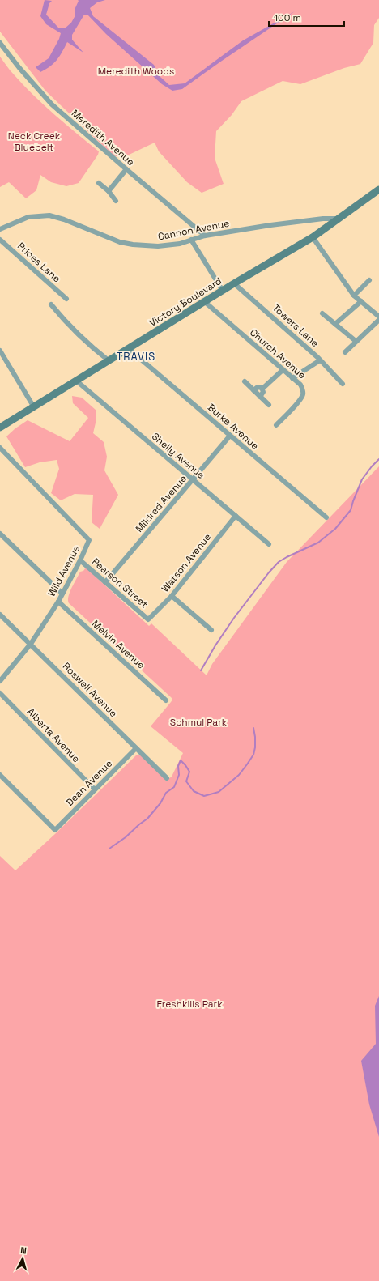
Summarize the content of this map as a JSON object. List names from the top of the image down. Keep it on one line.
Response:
{"streets":{"main road":["Victory Boulevard"],"street":["Meredith Avenue","Cannon Avenue","Prices Lane","Towers Lane","Church Avenue","Burke Avenue","Shelly Avenue","Mildred Avenue","Watson Avenue","Wild Avenue","Pearson Street","Melvin Avenue","Roswell Avenue","Alberta Avenue","Dean Avenue"]},"crossings":[["Meredith Avenue","Cannon Avenue"],["Cannon Avenue","Victory Boulevard"],["Victory Boulevard","Towers Lane"],["Victory Boulevard","Church Avenue"],["Victory Boulevard","Burke Avenue"],["Victory Boulevard","Shelly Avenue"],["Burke Avenue","Mildred Avenue"],["Shelly Avenue","Mildred Avenue"],["Shelly Avenue","Watson Avenue"],["Mildred Avenue","Pearson Street"],["Watson Avenue","Pearson Street"],["Wild Avenue","Pearson Street"],["Wild Avenue","Melvin Avenue"],["Wild Avenue","Roswell Avenue"],["Roswell Avenue","Dean Avenue"],["Alberta Avenue","Dean Avenue"]],"districts":["TRAVIS"],"parks":["Meredith Woods","Neck Creek Bluebelt","Schmul Park","Freshkills Park"],"scale_bar":"100 m","north":"top"}
